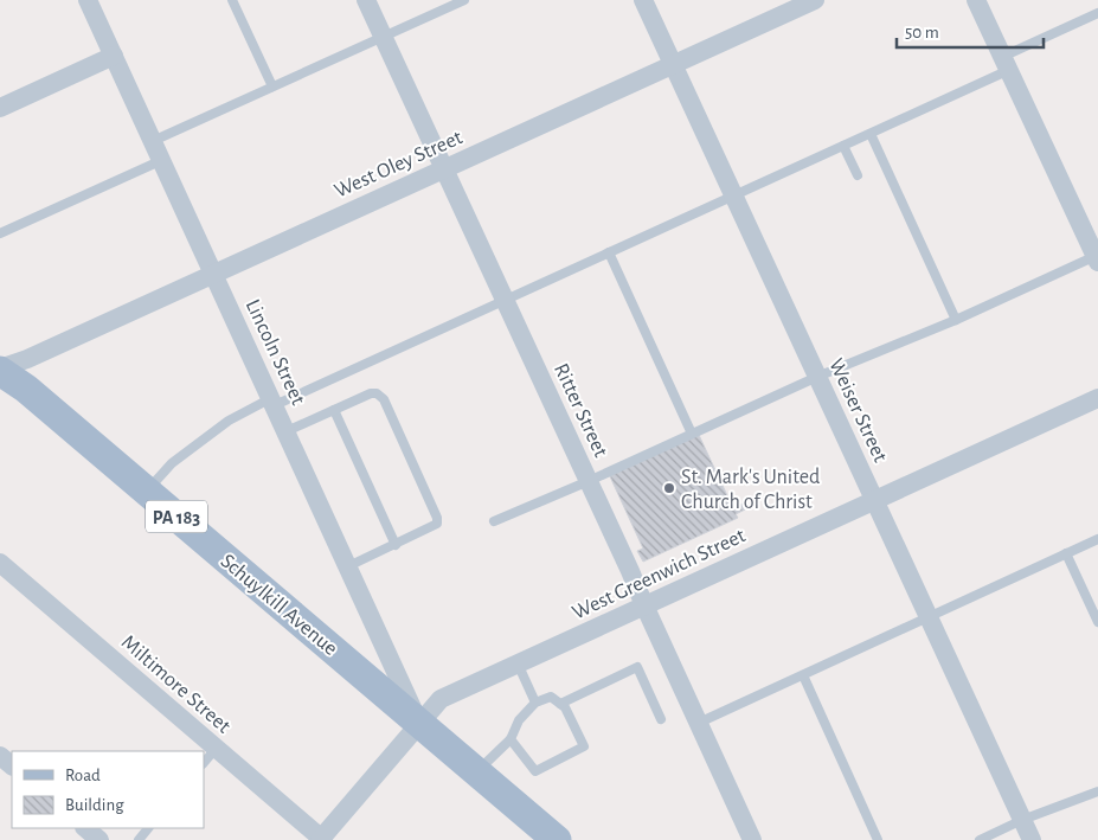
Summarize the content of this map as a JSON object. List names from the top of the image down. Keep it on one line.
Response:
{"streets":{"main road":["PA 183","Schuylkill Avenue"],"street":["West Oley Street","Lincoln Street","Ritter Street","Weiser Street","West Greenwich Street","Miltimore Street"]},"crossings":[["West Oley Street","Lincoln Street"],["West Oley Street","Ritter Street"],["West Oley Street","Weiser Street"],["West Oley Street","Schuylkill Avenue"],["Lincoln Street","West Greenwich Street"],["Lincoln Street","Schuylkill Avenue"],["Ritter Street","West Greenwich Street"],["Weiser Street","West Greenwich Street"],["West Greenwich Street","Schuylkill Avenue"],["West Greenwich Street","Miltimore Street"]],"places":["St. Mark's United Church of Christ"],"legend":["Road","Building"],"scale_bar":"50 m"}
